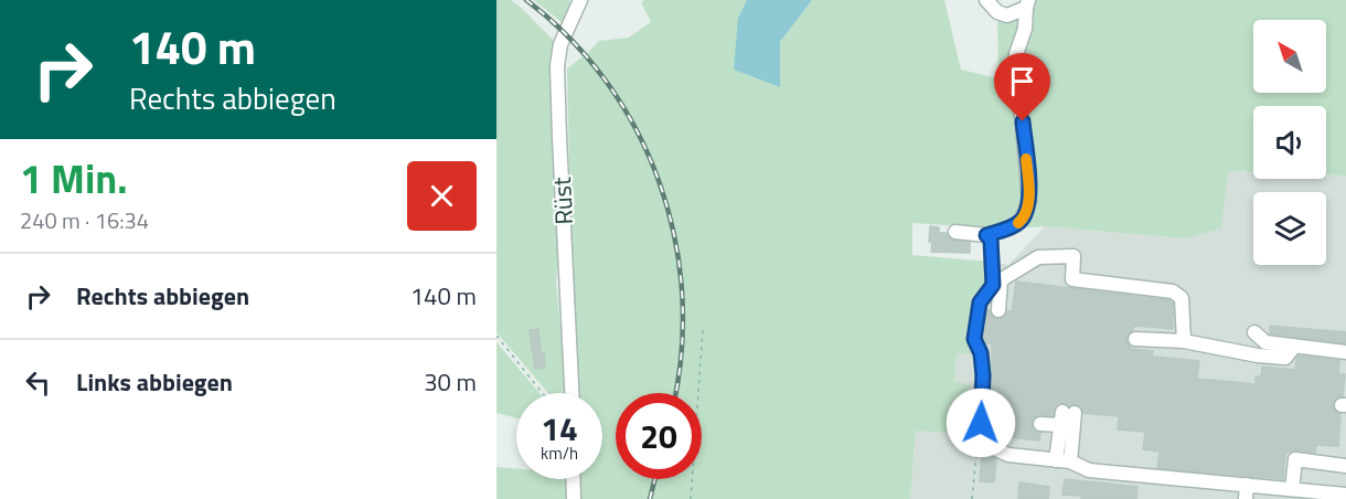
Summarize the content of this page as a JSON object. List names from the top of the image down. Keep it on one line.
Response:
{"streets":{"street":["Rüst"]},"north":"top left","page":{"turn":["140 m","Rechts abbiegen"],"heading":["1 Min.","240 m · 16:34"],"list":[{"name":"Rechts abbiegen","value":"140 m"},{"name":"Links abbiegen","value":"30 m"}],"speed":"14 km/h","limit":"20"}}
